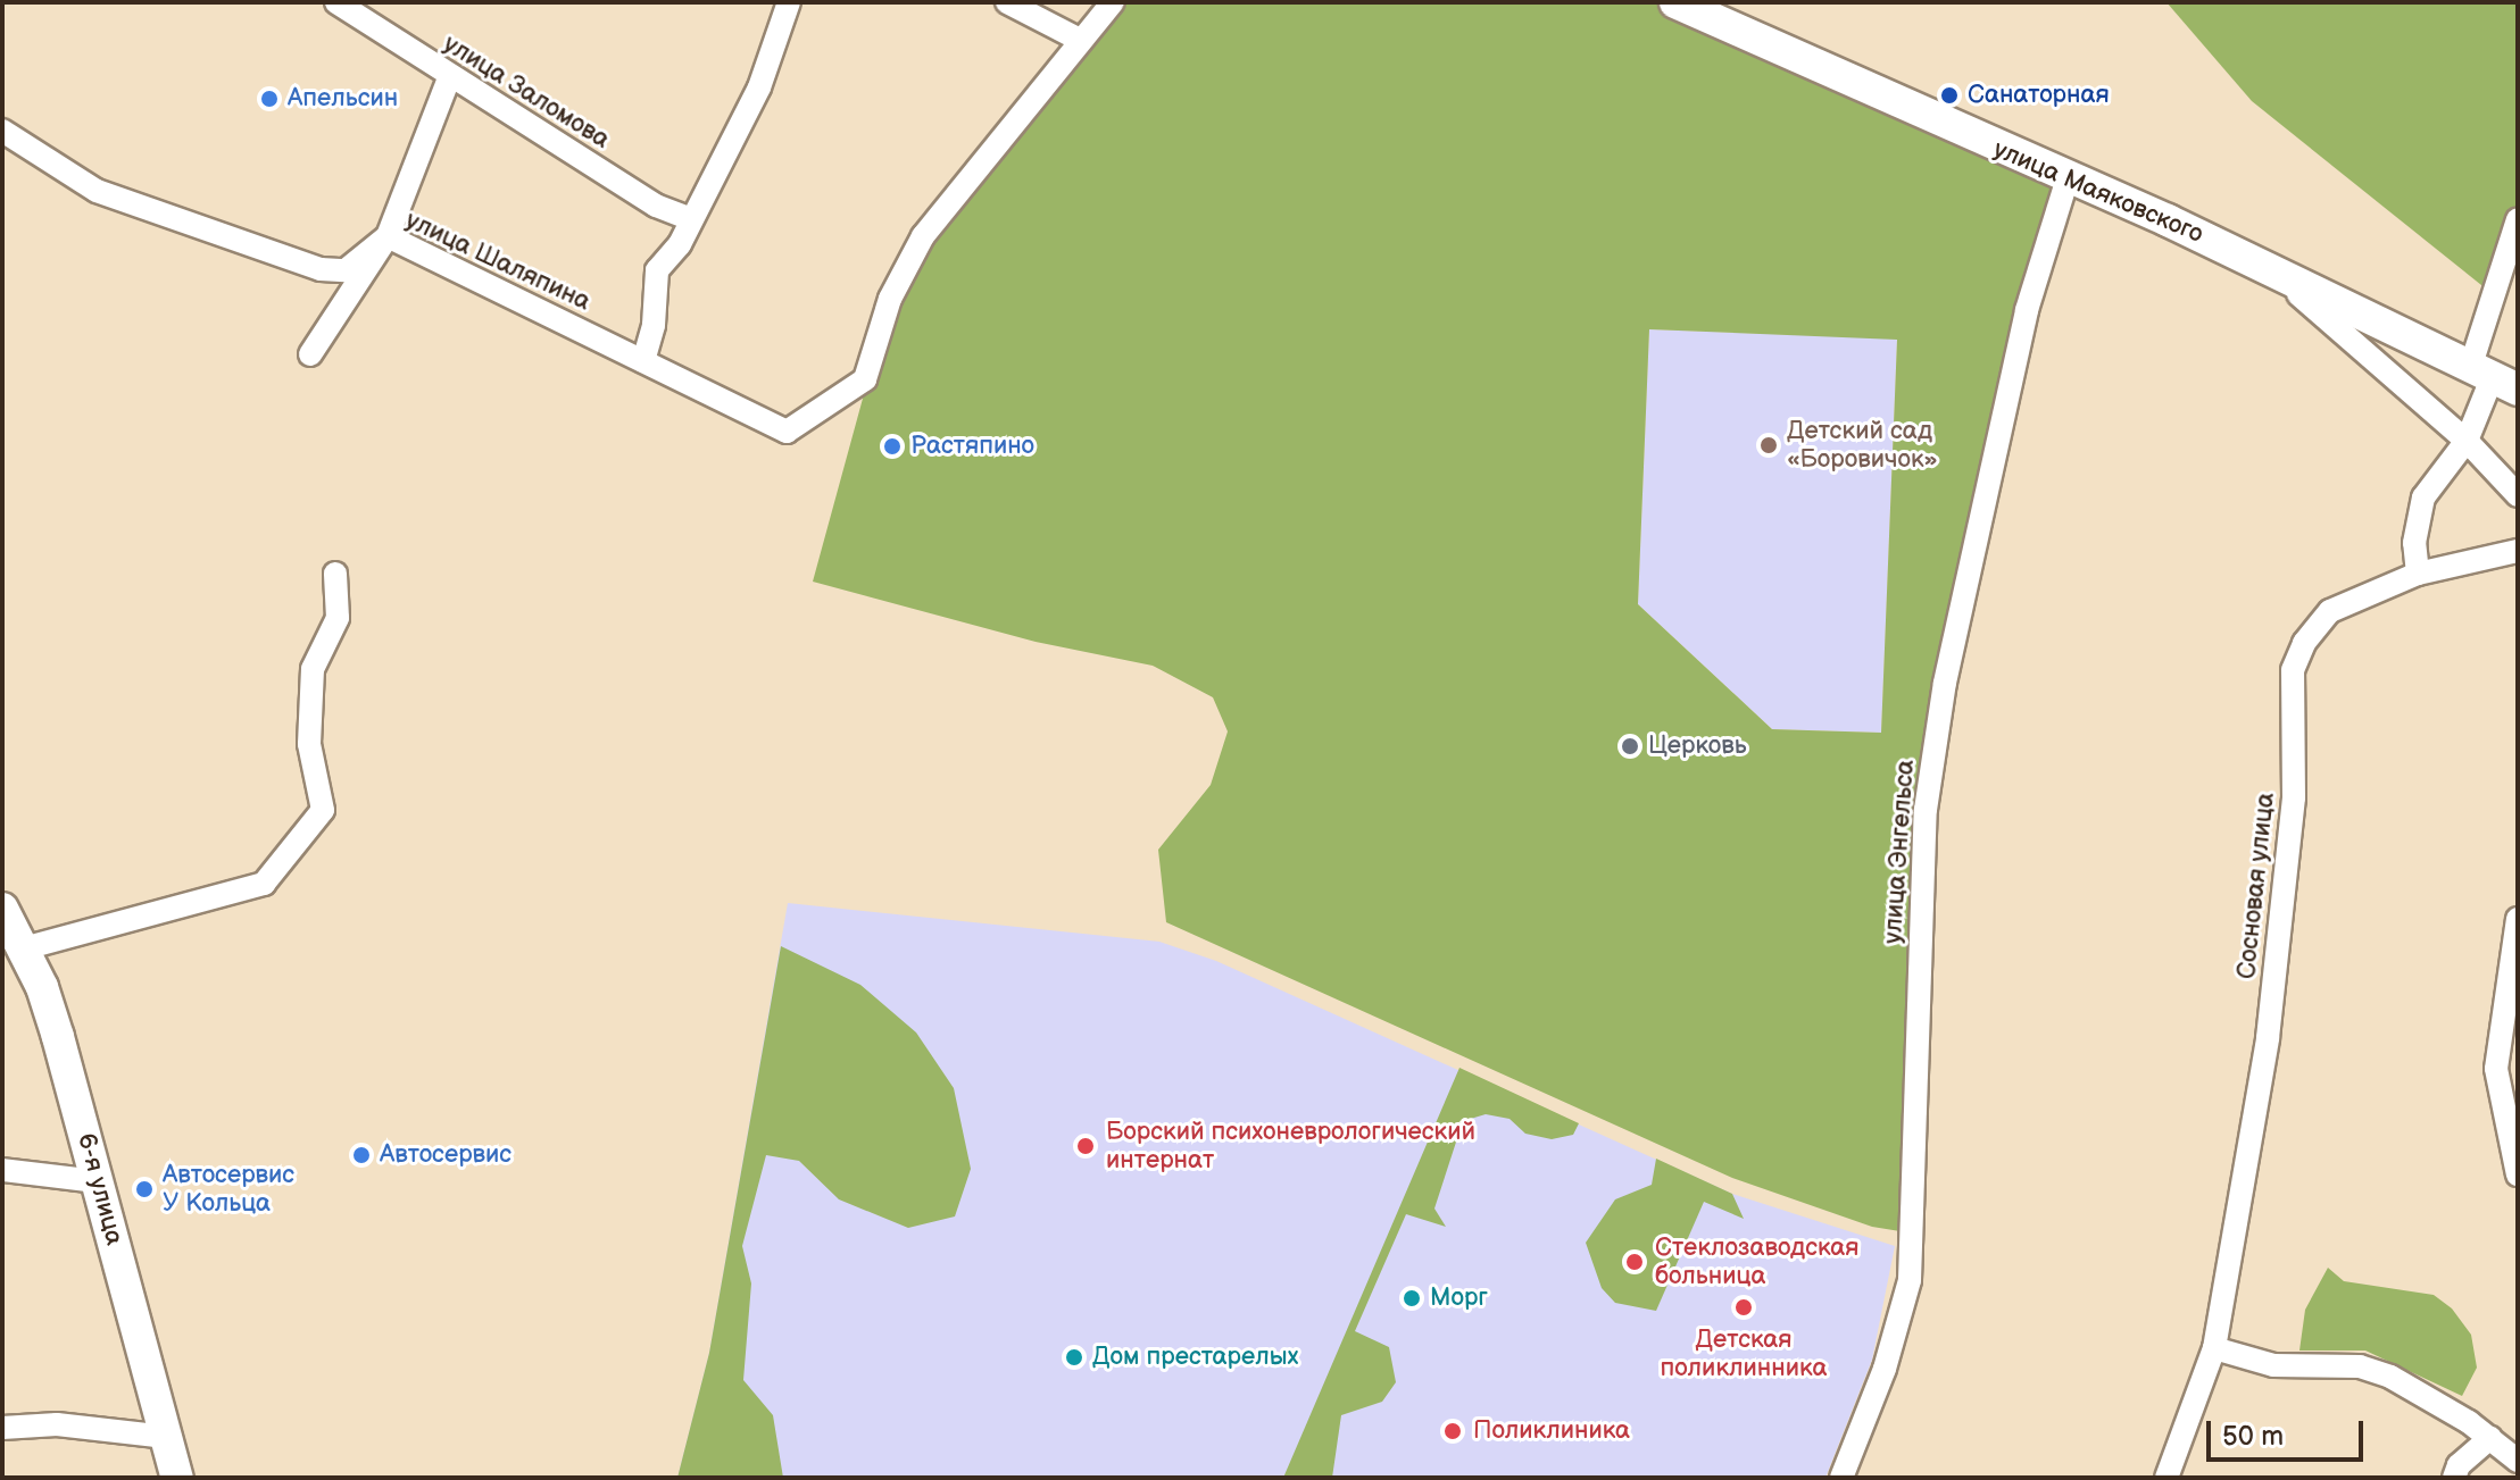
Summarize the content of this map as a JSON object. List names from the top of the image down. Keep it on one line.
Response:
{"streets":{"main road":["улица Маяковского","6-я улица"],"street":["улица Заломова","улица Шаляпина","улица Энгельса","Сосновая улица"]},"crossings":[["улица Маяковского","улица Энгельса"]],"places":["Санаторная","Апельсин","Детский сад «Боровичок»","Растяпино","Церковь","Борский психоневрологический интернат","Автосервис","Автосервис У Кольца","Стеклозаводская больница","Морг","Детская поликлинника","Дом престарелых","Поликлиника"],"scale_bar":"50 m"}
